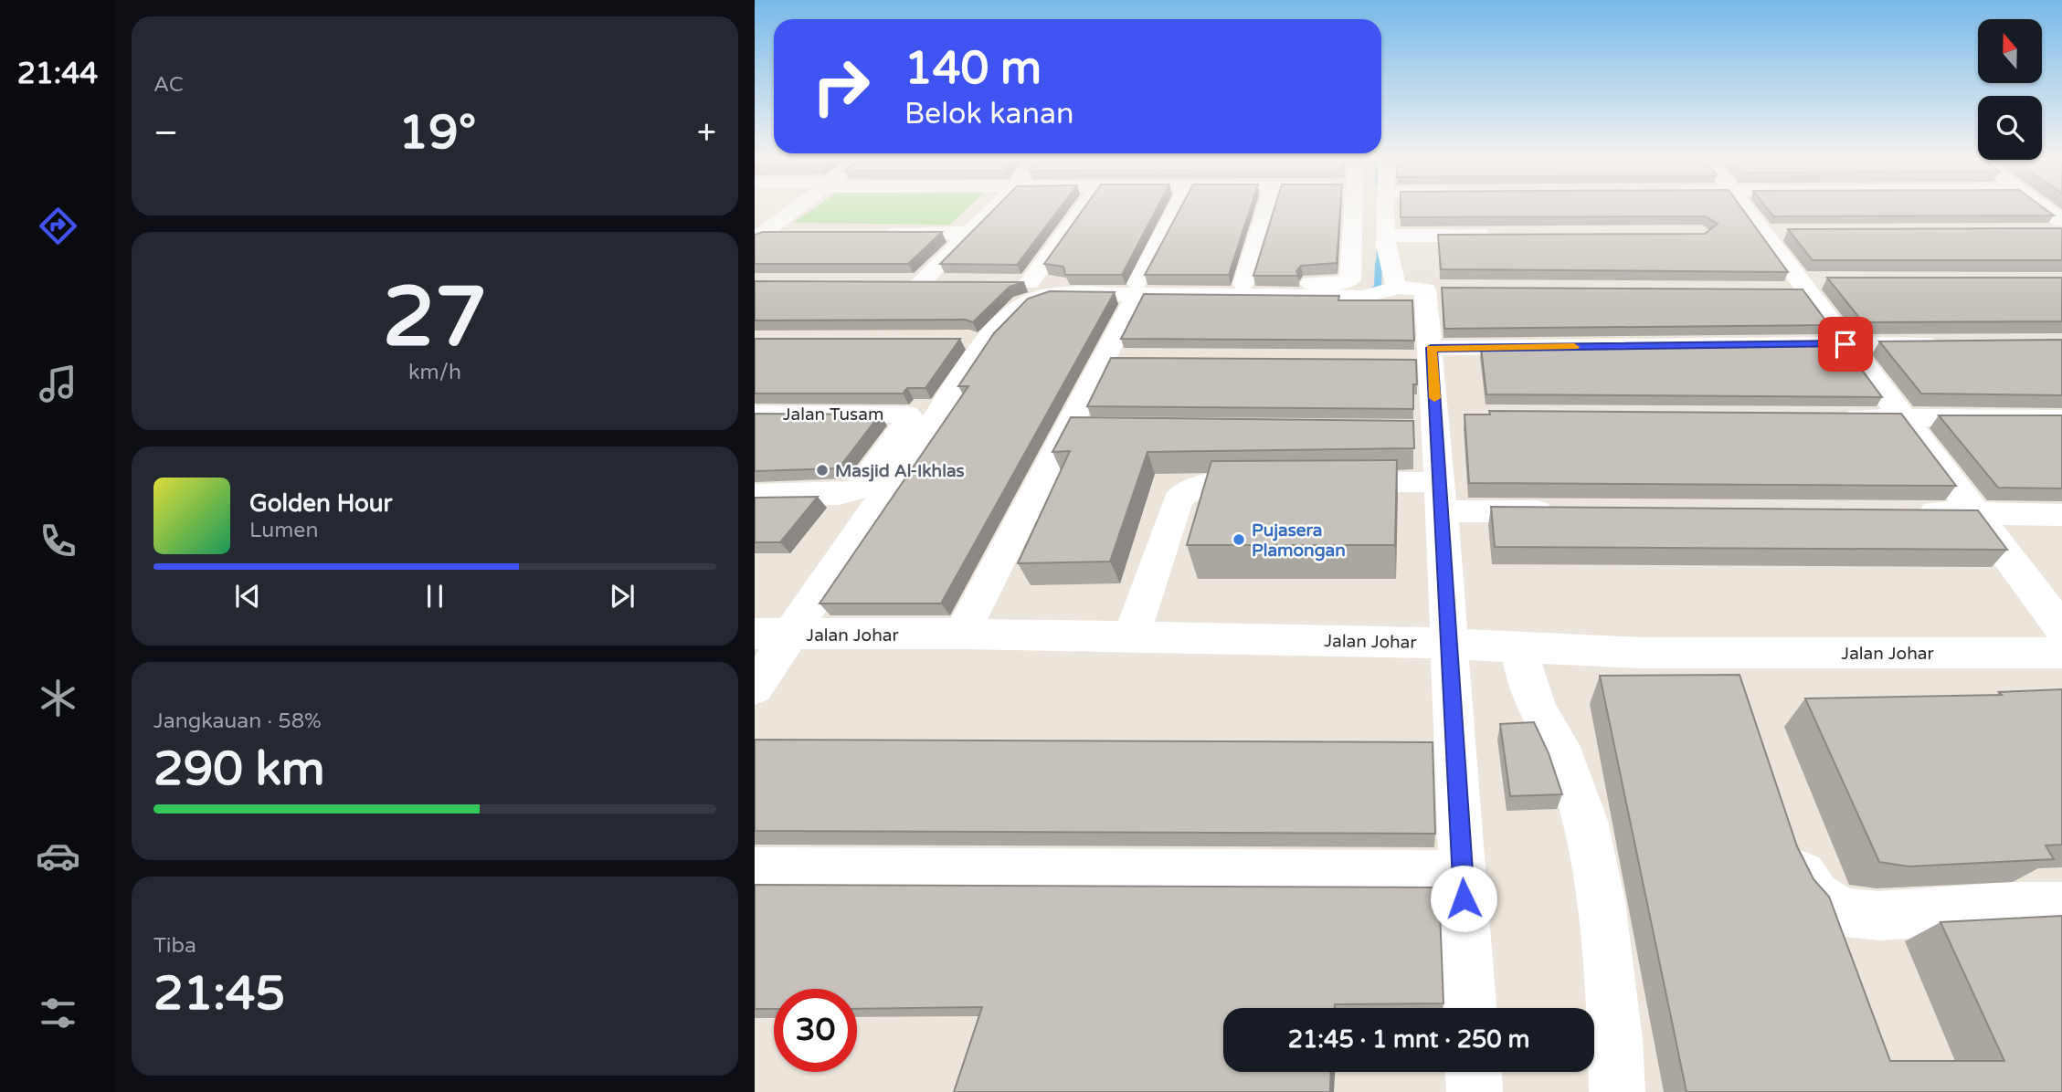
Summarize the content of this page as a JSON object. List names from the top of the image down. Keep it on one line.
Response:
{"streets":{"street":["Jalan Tusam","Jalan Johar"]},"places":["Masjid Al-Ikhlas","Pujasera Plamongan"],"north":"top","page":{"tabs":"21:44","tile":["AC",["27","km/h"],["Jangkauan · 58%","290 km"],["Tiba","21:45"]],"turn":["140 m","Belok kanan"],"heat":["−","19°","+"],"song":["Golden Hour","Lumen"],"limit":"30","trip":"21:45 · 1 mnt · 250 m"}}
